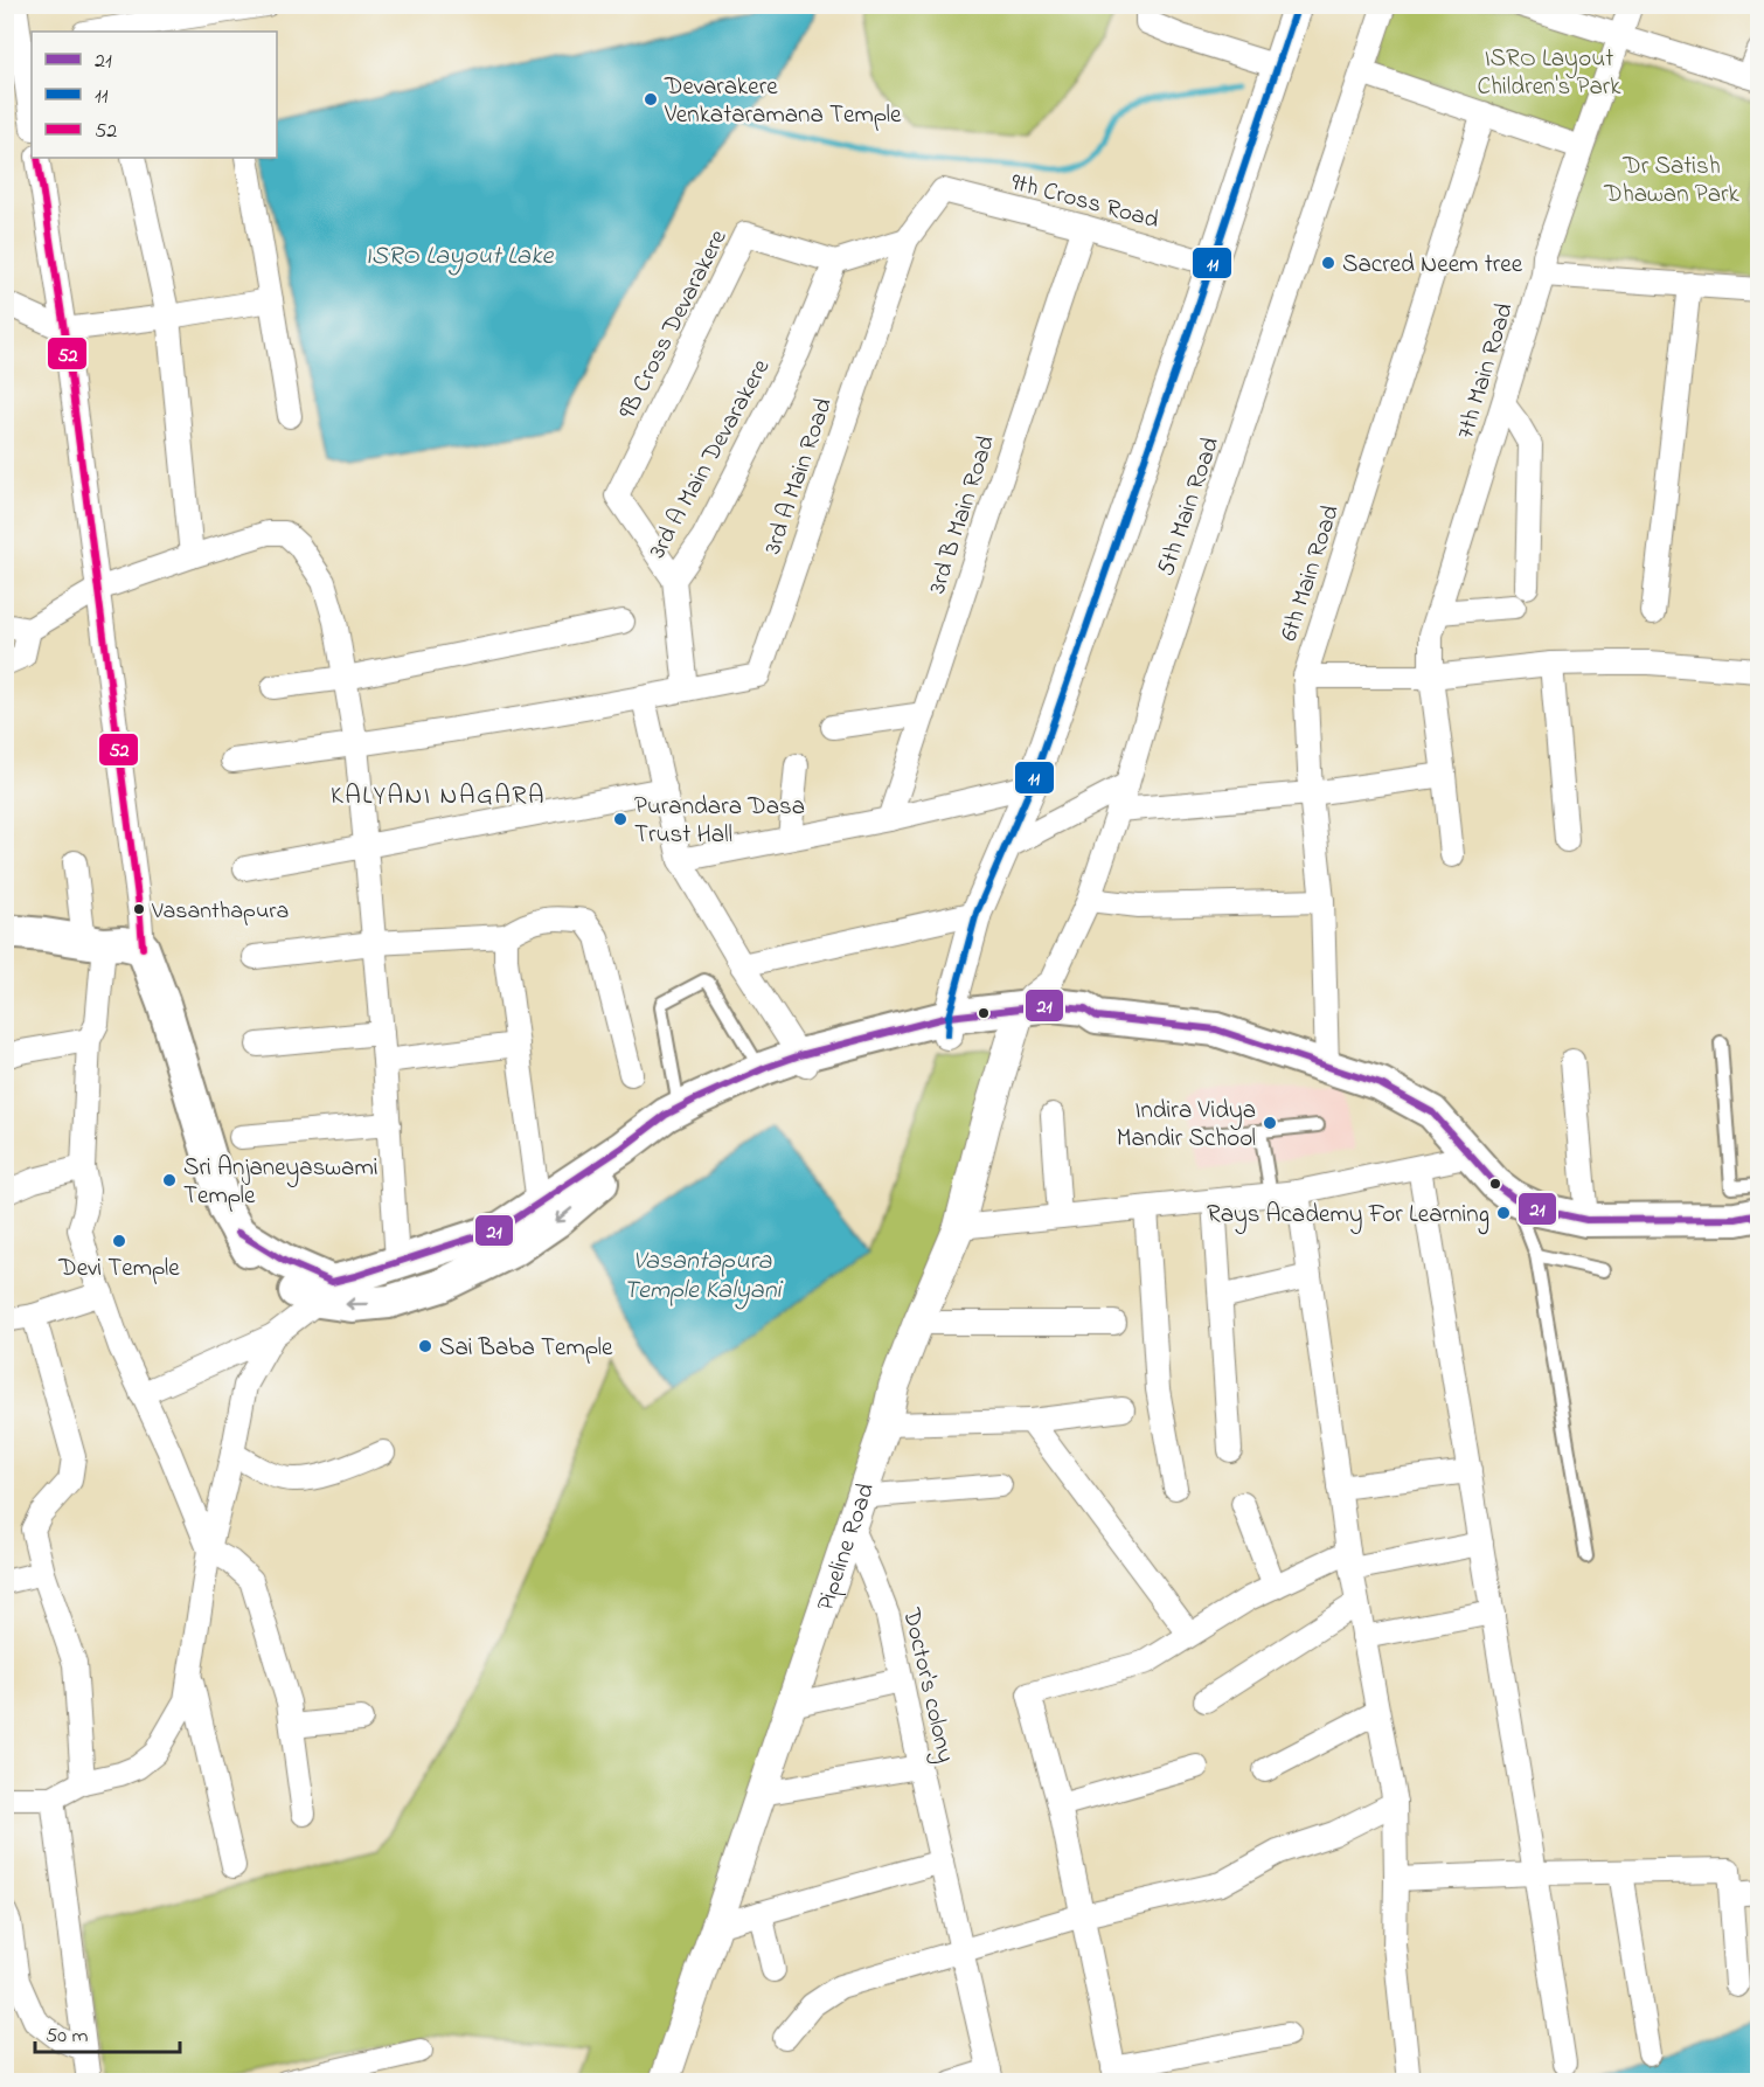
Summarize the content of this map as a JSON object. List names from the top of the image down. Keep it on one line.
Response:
{"streets":{"street":["9th Cross Road","9B Cross Devarakere","7th Main Road","3rd A Main Devarakere","3rd A Main Road","5th Main Road","3rd B Main Road","6th Main Road","Pipeline Road","Doctor's colony"]},"crossings":[["9th Cross Road","3rd A Main Road"],["9th Cross Road","3rd B Main Road"],["9B Cross Devarakere","3rd A Main Devarakere"],["3rd A Main Devarakere","3rd A Main Road"],["5th Main Road","Pipeline Road"],["Pipeline Road","Doctor's colony"]],"districts":["KALYANI NAGARA"],"water":["ISRO Layout Lake","Vasantapura Temple Kalyani"],"parks":["ISRO Layout Children's Park","Dr Satish Dhawan Park"],"places":["Devarakere Venkataramana Temple","Sacred Neem tree","Purandara Dasa Trust Hall","Vasanthapura","Indira Vidya Mandir School","Sri Anjaneyaswami Temple","Rays Academy For Learning","Devi Temple","Sai Baba Temple"],"lines":["transit line 11","transit line 52","transit line 21"],"legend":["21","11","52"],"scale_bar":"50 m"}
